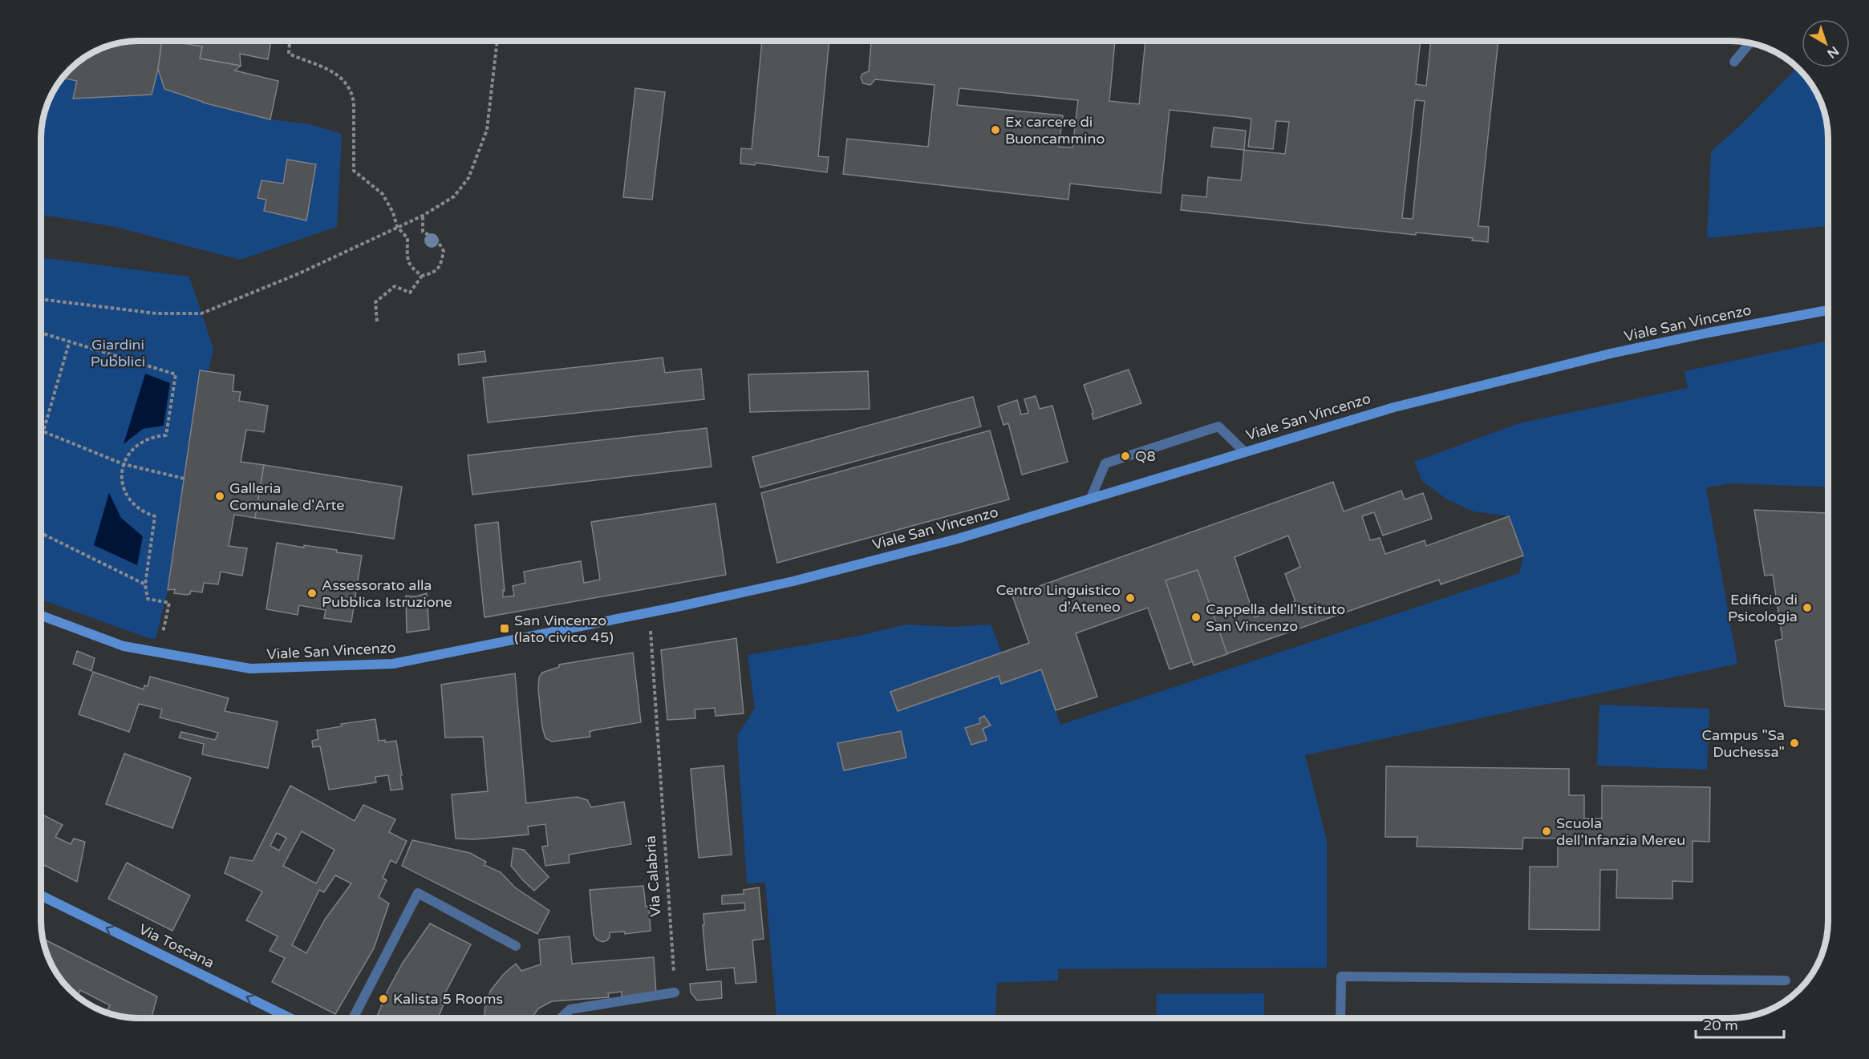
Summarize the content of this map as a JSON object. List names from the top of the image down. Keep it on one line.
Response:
{"streets":{"street":["Viale San Vincenzo","Via Toscana"],"path":["Via Calabria"]},"one_way":["Via Toscana"],"parks":["Giardini Pubblici"],"places":{"other":["Ex carcere di Buoncammino","Q8","Galleria Comunale d'Arte","Assessorato alla Pubblica Istruzione","Centro Linguistico d'Ateneo","Edificio di Psicologia","Cappella dell'Istituto San Vincenzo","Campus \"Sa Duchessa\"","Scuola dell'Infanzia Mereu","Kalista 5 Rooms"],"transit":["San Vincenzo (lato civico 45)"]},"scale_bar":"20 m","north":"bottom right"}
